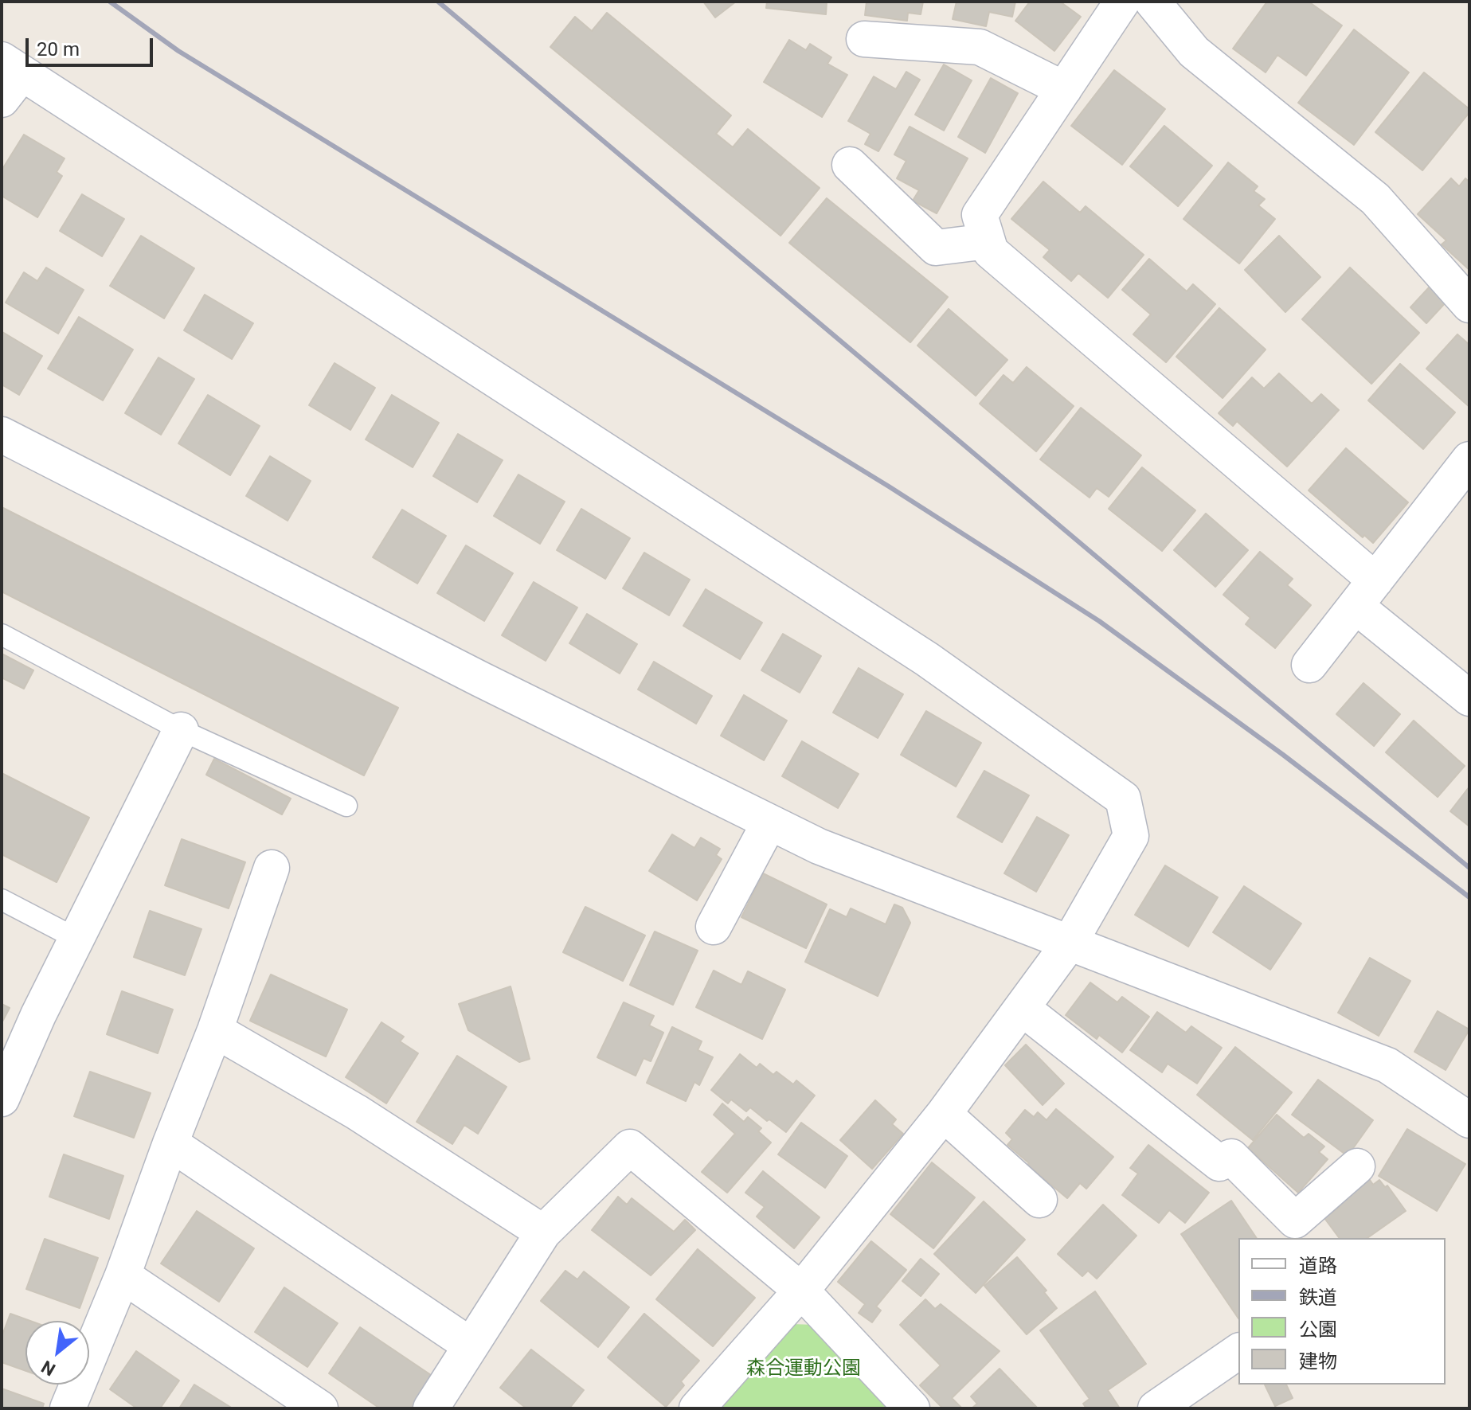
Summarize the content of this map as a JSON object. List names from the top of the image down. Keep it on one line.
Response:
{"parks":["森合運動公園"],"legend":["道路","鉄道","公園","建物"],"scale_bar":"20 m","north":"bottom left"}
